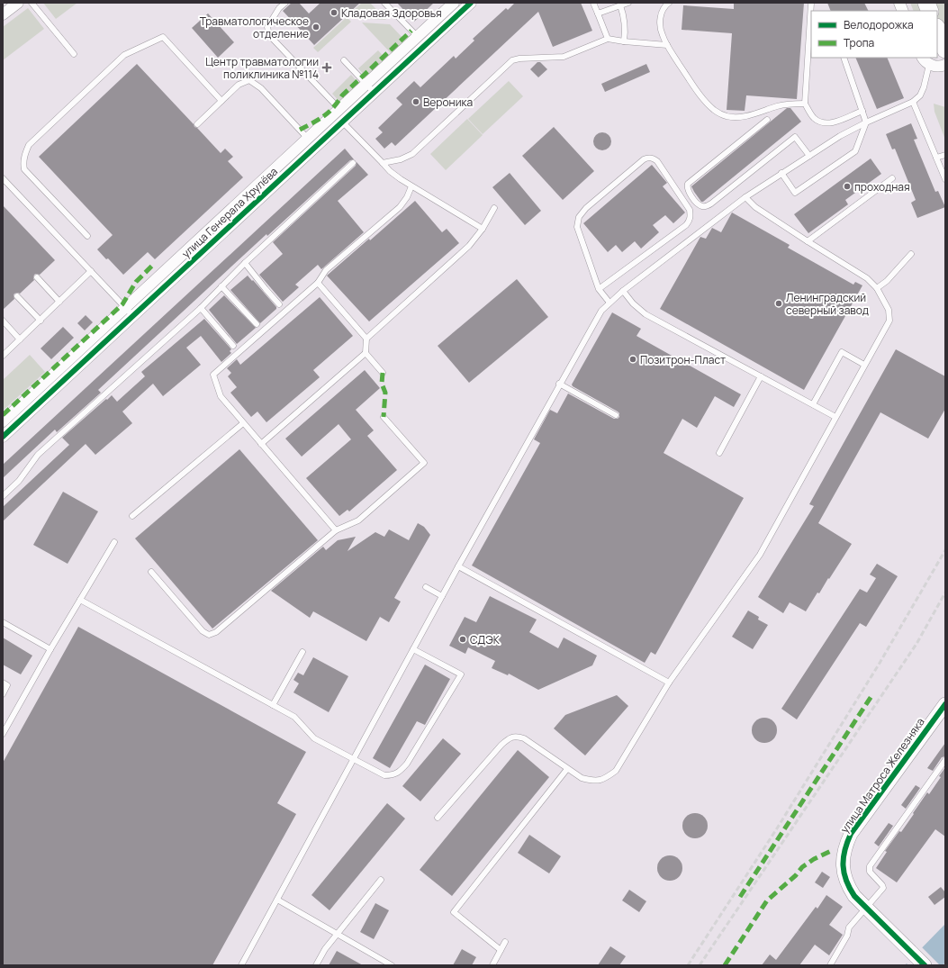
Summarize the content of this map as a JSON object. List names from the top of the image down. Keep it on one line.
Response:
{"streets":{"street":["улица Генерала Хрулёва","улица Матроса Железняка"]},"places":{"other":["Кладовая Здоровья","Травматологическое отделение","Вероника","проходная","Ленинградский северный завод","Позитрон-Пласт","СДЭК"],"health":["Центр травматологии поликлиника №114"]},"legend":["Велодорожка","Тропа"]}
